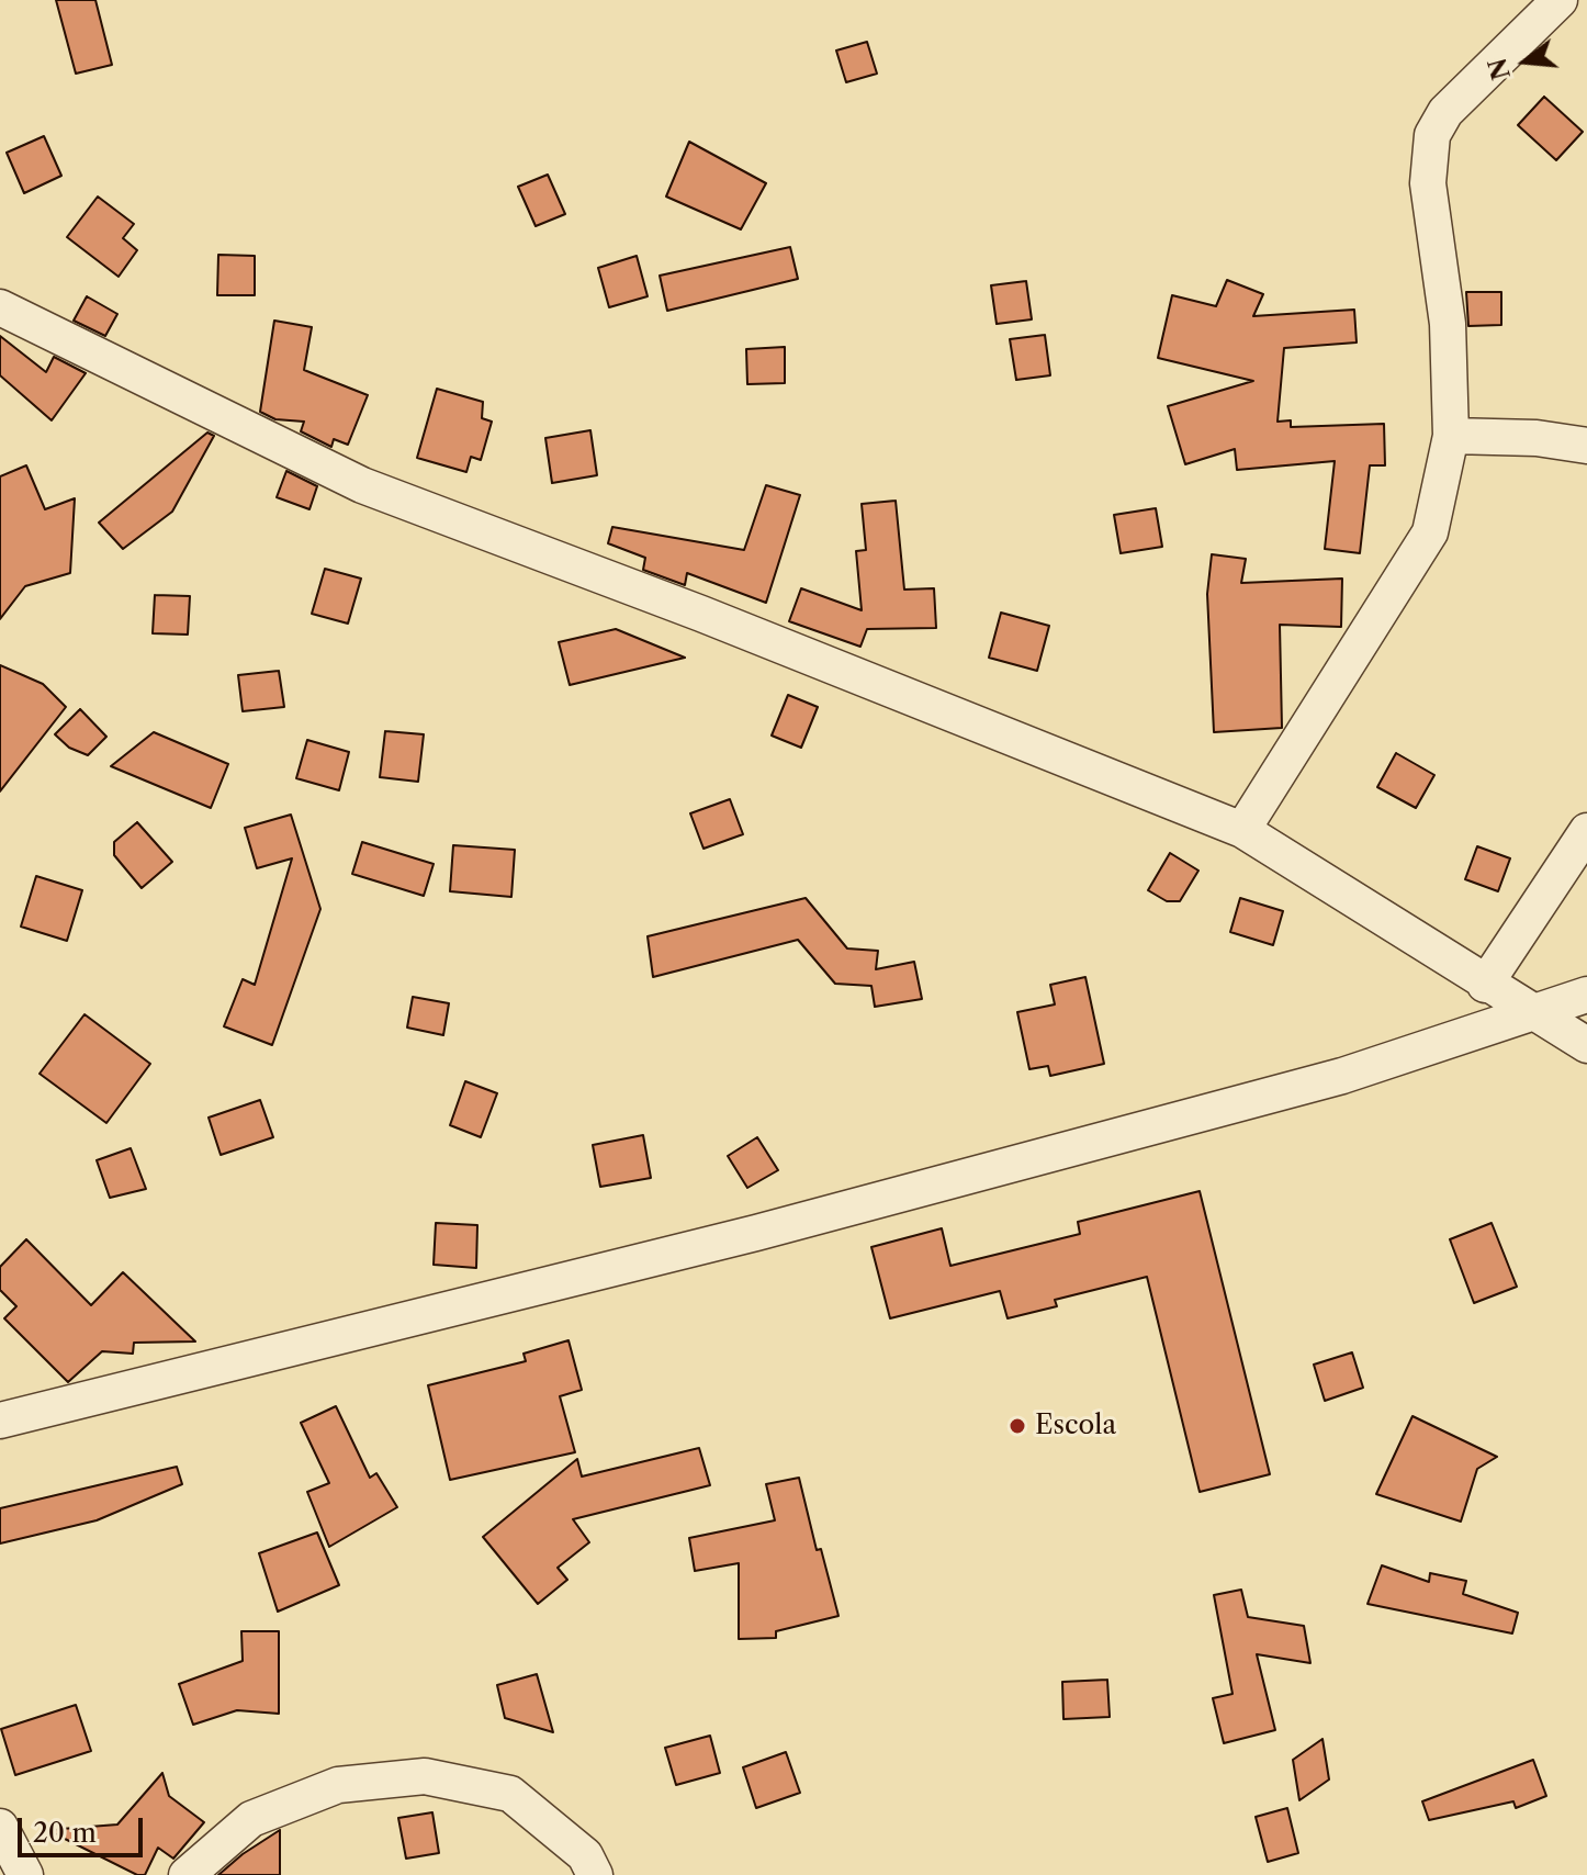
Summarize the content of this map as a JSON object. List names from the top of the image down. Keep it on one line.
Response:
{"places":["Escola"],"scale_bar":"20 m","north":"left"}
